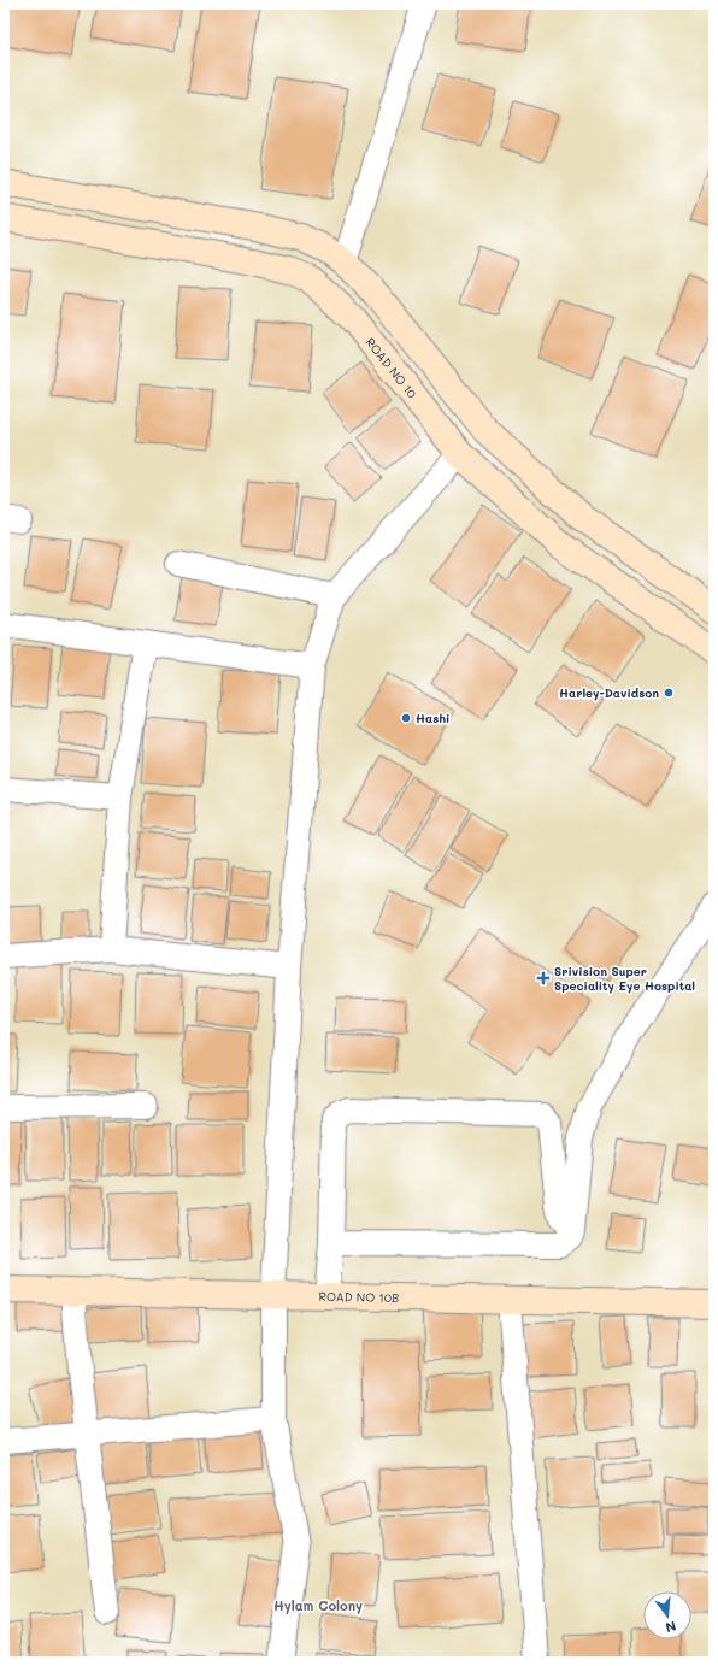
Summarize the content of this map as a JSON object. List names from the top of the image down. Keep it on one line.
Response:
{"streets":{"main road":["ROAD NO 10","ROAD NO 10B"]},"districts":["Hylam Colony"],"places":{"other":["Harley-Davidson","Hashi"],"health":["Srivision Super Speciality Eye Hospital"]},"north":"bottom"}
